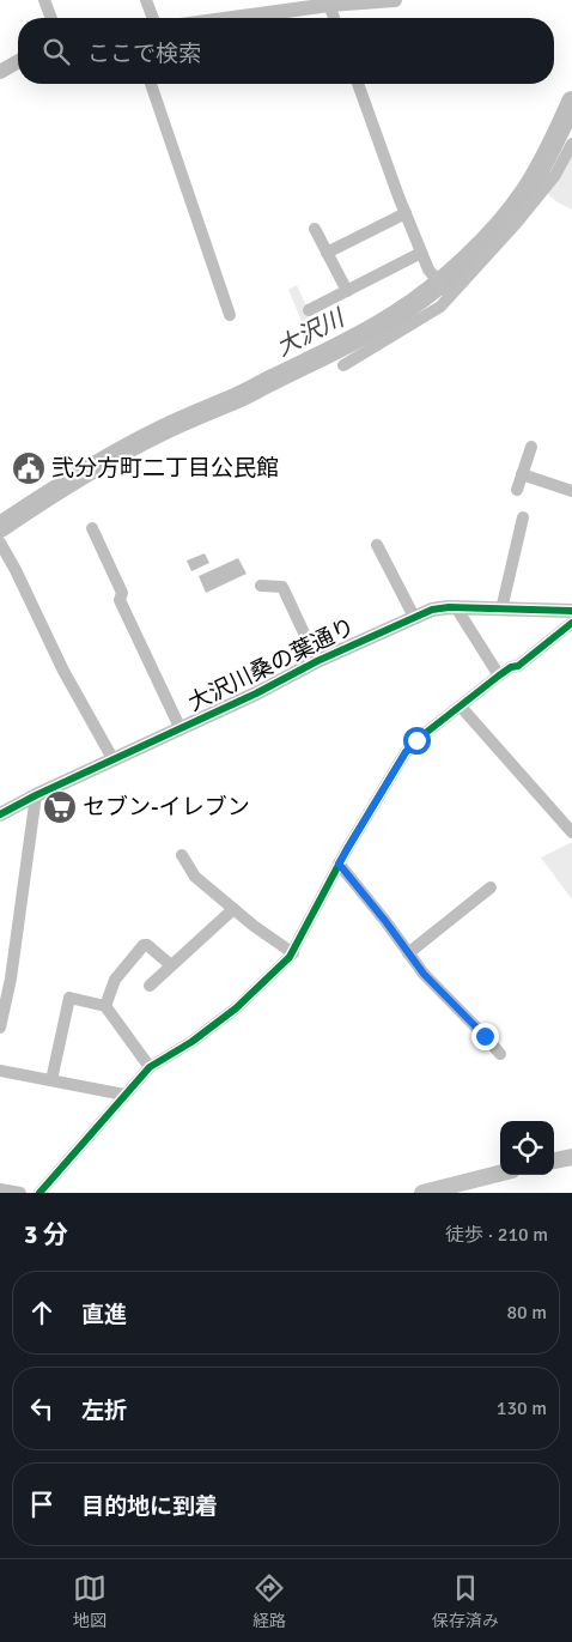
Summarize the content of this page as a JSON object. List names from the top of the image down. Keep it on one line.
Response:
{"streets":{"street":["大沢川桑の葉通り"]},"water":["大沢川"],"places":{"public building":["弐分方町二丁目公民館"],"supermarket":["セブン-イレブン"]},"page":{"search":"ここで検索","heading":["3 分","徒歩 · 210 m"],"list":[["直進","80 m"],["左折","130 m"],"目的地に到着"],"nav":["地図","経路","保存済み"]}}
